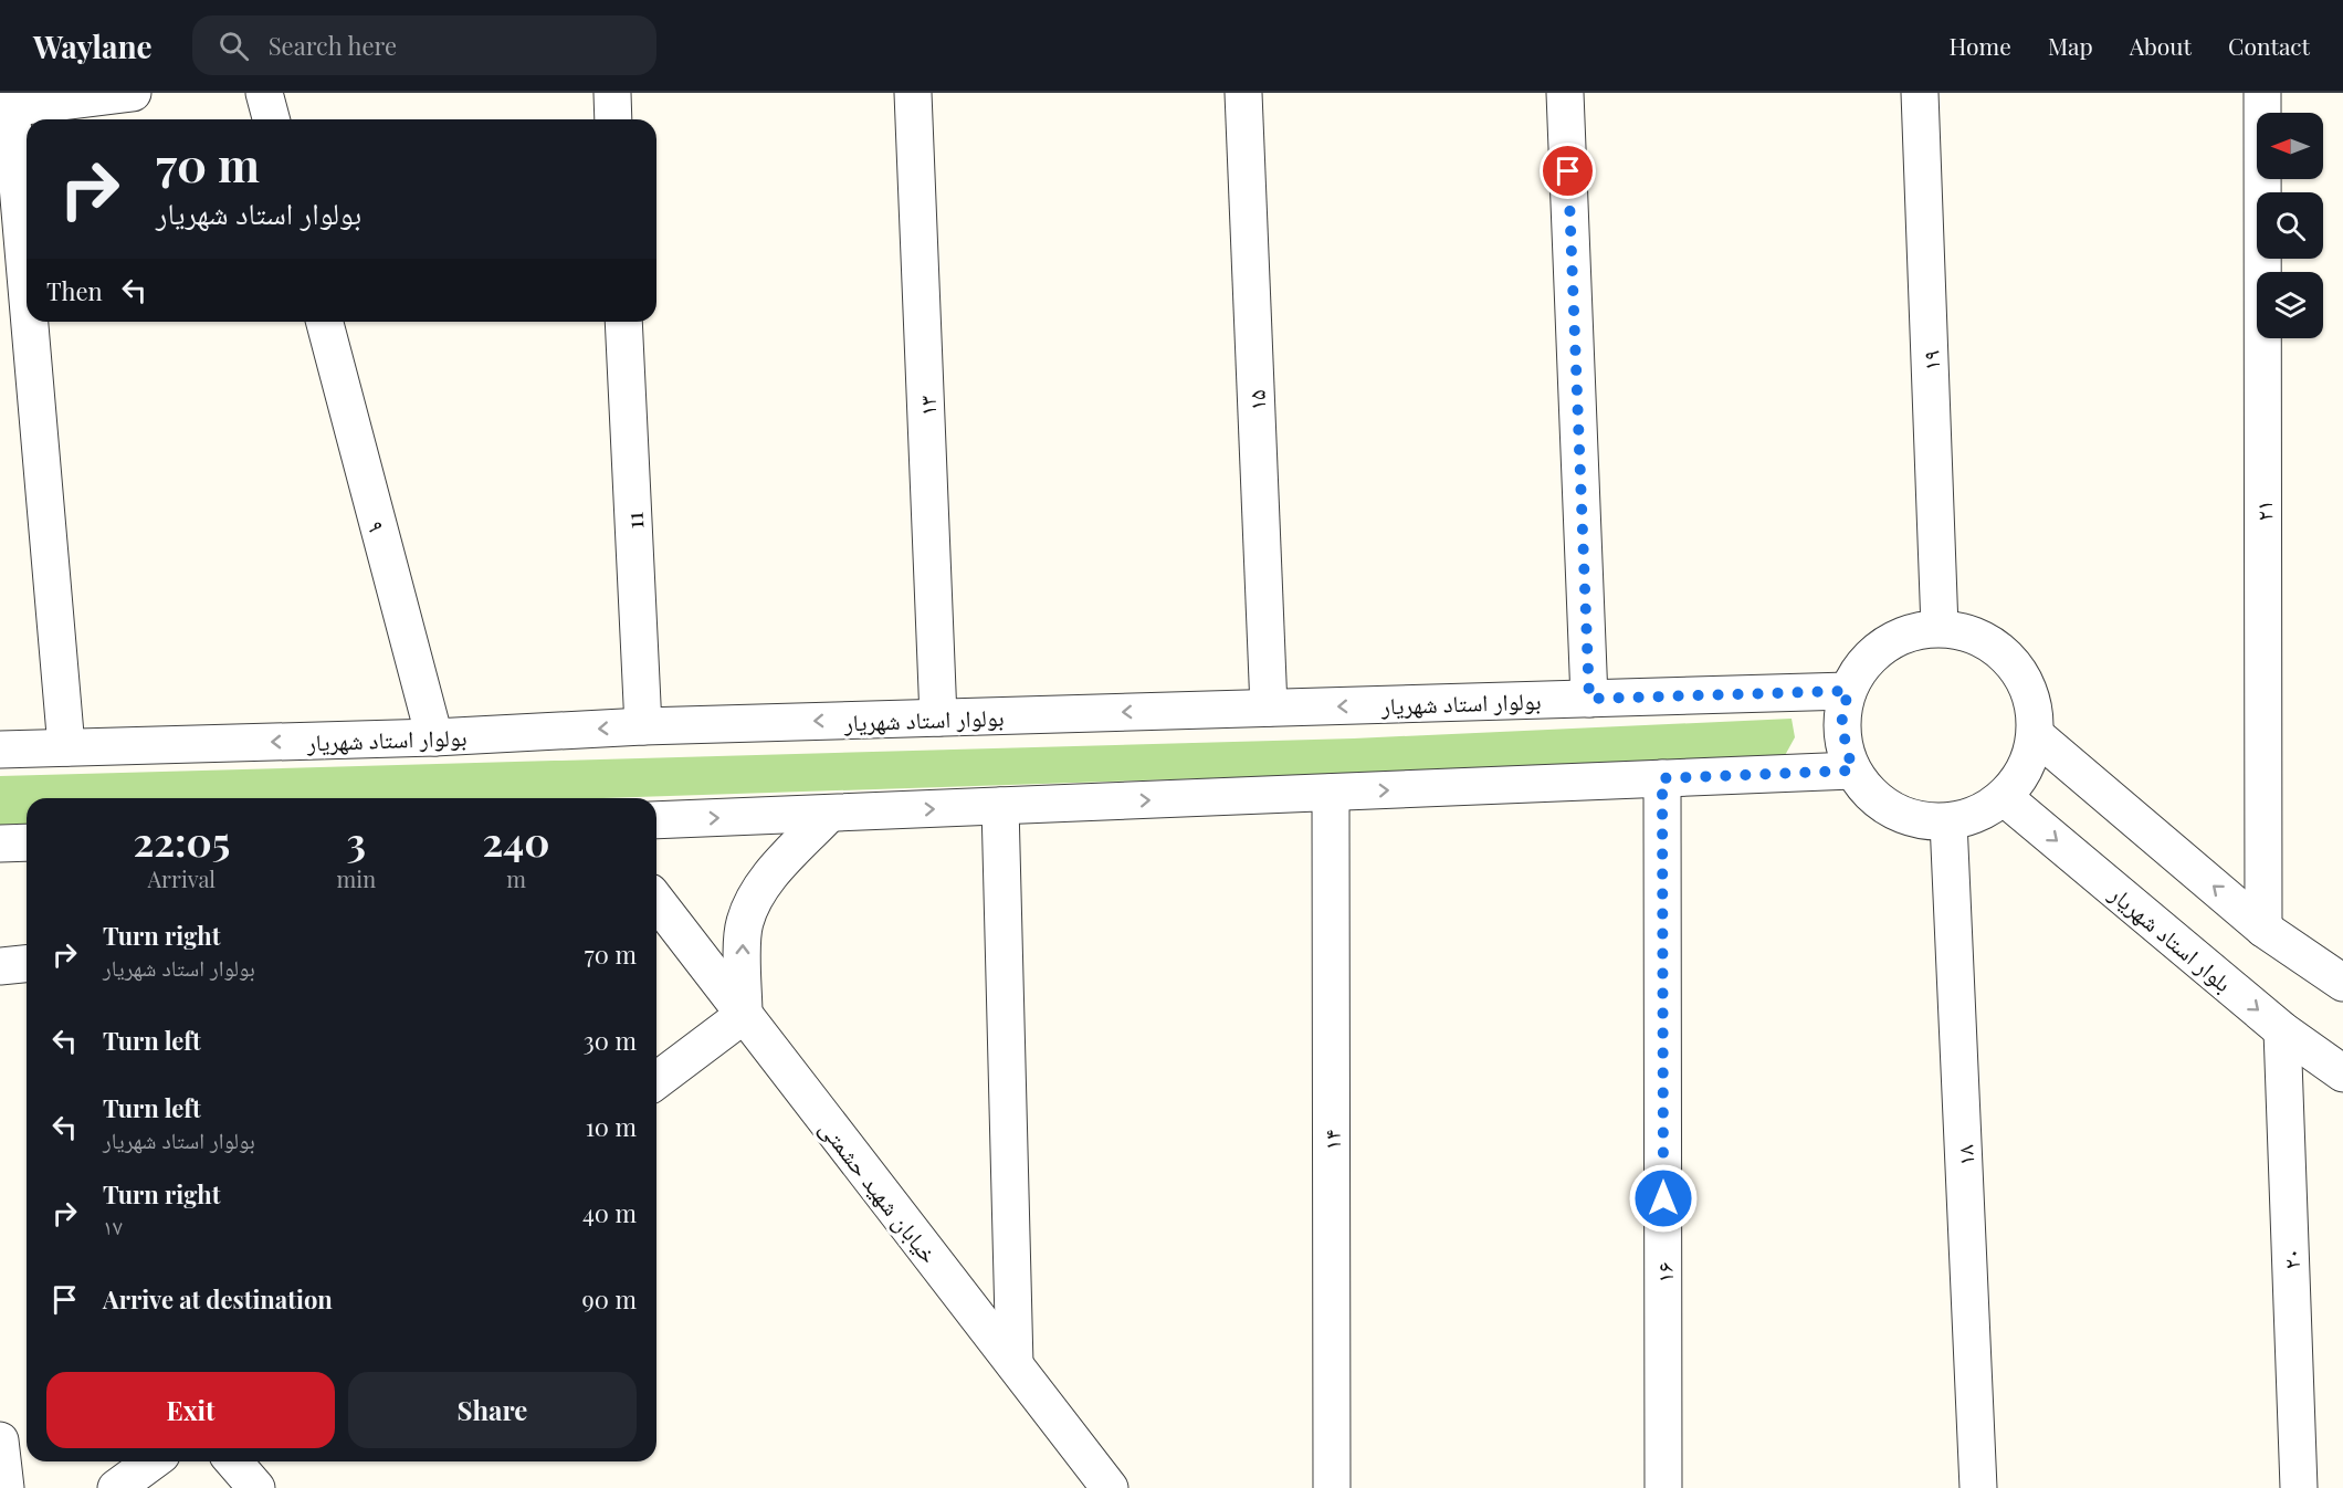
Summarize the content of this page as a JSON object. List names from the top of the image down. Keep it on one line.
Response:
{"streets":{"street":["۱۹","۱۵","۱۳","۲۱","11","۹","بولوار استاد شهریار","بلوار استاد شهریار","۱۴","۱۸","خیابان شهید حشمتی","۲۰","۱۶"]},"crossings":[["۱۹","بولوار استاد شهریار"],["۱۹","بلوار استاد شهریار"],["۱۹","۱۸"],["۱۵","بولوار استاد شهریار"],["۱۳","بولوار استاد شهریار"],["11","بولوار استاد شهریار"],["۹","بولوار استاد شهریار"],["بولوار استاد شهریار","بلوار استاد شهریار"],["بولوار استاد شهریار","۱۸"],["بلوار استاد شهریار","۱۸"],["بلوار استاد شهریار","۲۰"]],"north":"left","page":{"header":"Waylane","search":"Search here","nav":["Home","Map","About","Contact"],"turn":["70 m","بولوار استاد شهریار"],"then":"Then","eta":["22:05","Arrival","3","min","240","m"],"list":[{"name":"Turn right","note":"بولوار استاد شهریار","value":"70 m"},{"name":"Turn left","value":"30 m"},{"name":"Turn left","note":"بولوار استاد شهریار","value":"10 m"},{"name":"Turn right","note":"۱۷","value":"40 m"},{"name":"Arrive at destination","value":"90 m"}],"buttons":["Exit","Share"]}}
